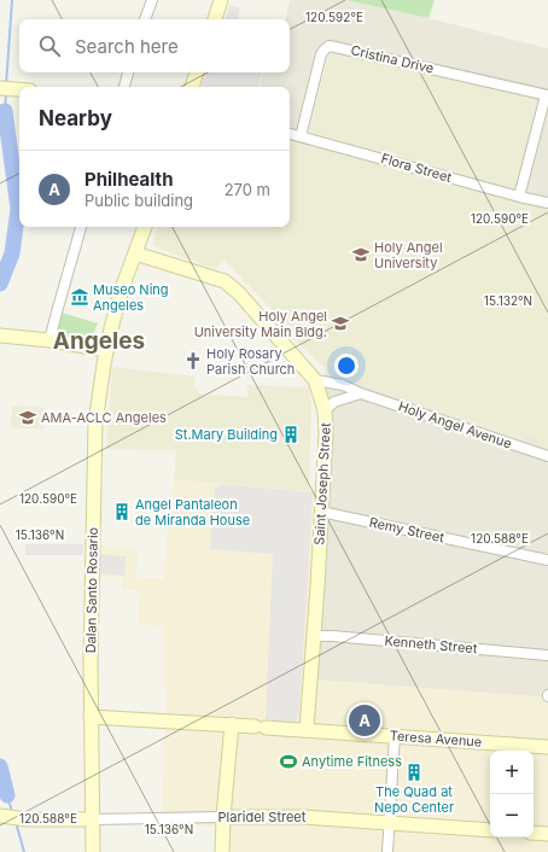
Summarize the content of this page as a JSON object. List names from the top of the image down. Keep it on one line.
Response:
{"streets":{"street":["Cristina Drive","Flora Street","Holy Angel Avenue","Saint Joseph Street","Remy Street","Dalan Santo Rosario","Kenneth Street","Teresa Avenue","Plaridel Street"]},"crossings":[["Cristina Drive","Flora Street"],["Holy Angel Avenue","Saint Joseph Street"],["Saint Joseph Street","Remy Street"],["Saint Joseph Street","Dalan Santo Rosario"],["Saint Joseph Street","Kenneth Street"],["Saint Joseph Street","Teresa Avenue"],["Dalan Santo Rosario","Teresa Avenue"],["Dalan Santo Rosario","Plaridel Street"]],"districts":["Angeles"],"places":{"school or university":["Holy Angel University","Holy Angel University Main Bldg.","AMA-ACLC Angeles"],"museum":["Museo Ning Angeles"],"church":["Holy Rosary Parish Church"],"building":["St.Mary Building","Angel Pantaleon de Miranda House","The Quad at Nepo Center"],"sports":["Anytime Fitness"]},"page":{"search":"Search here","heading":"Nearby","list":[{"mark":"A","name":"Philhealth","note":"Public building","value":"270 m"}],"pins":"A","map_buttons":["+","−"]},"coordinates":["120.592°E","120.590°E","15.132°N","15.136°N","120.588°E"]}
